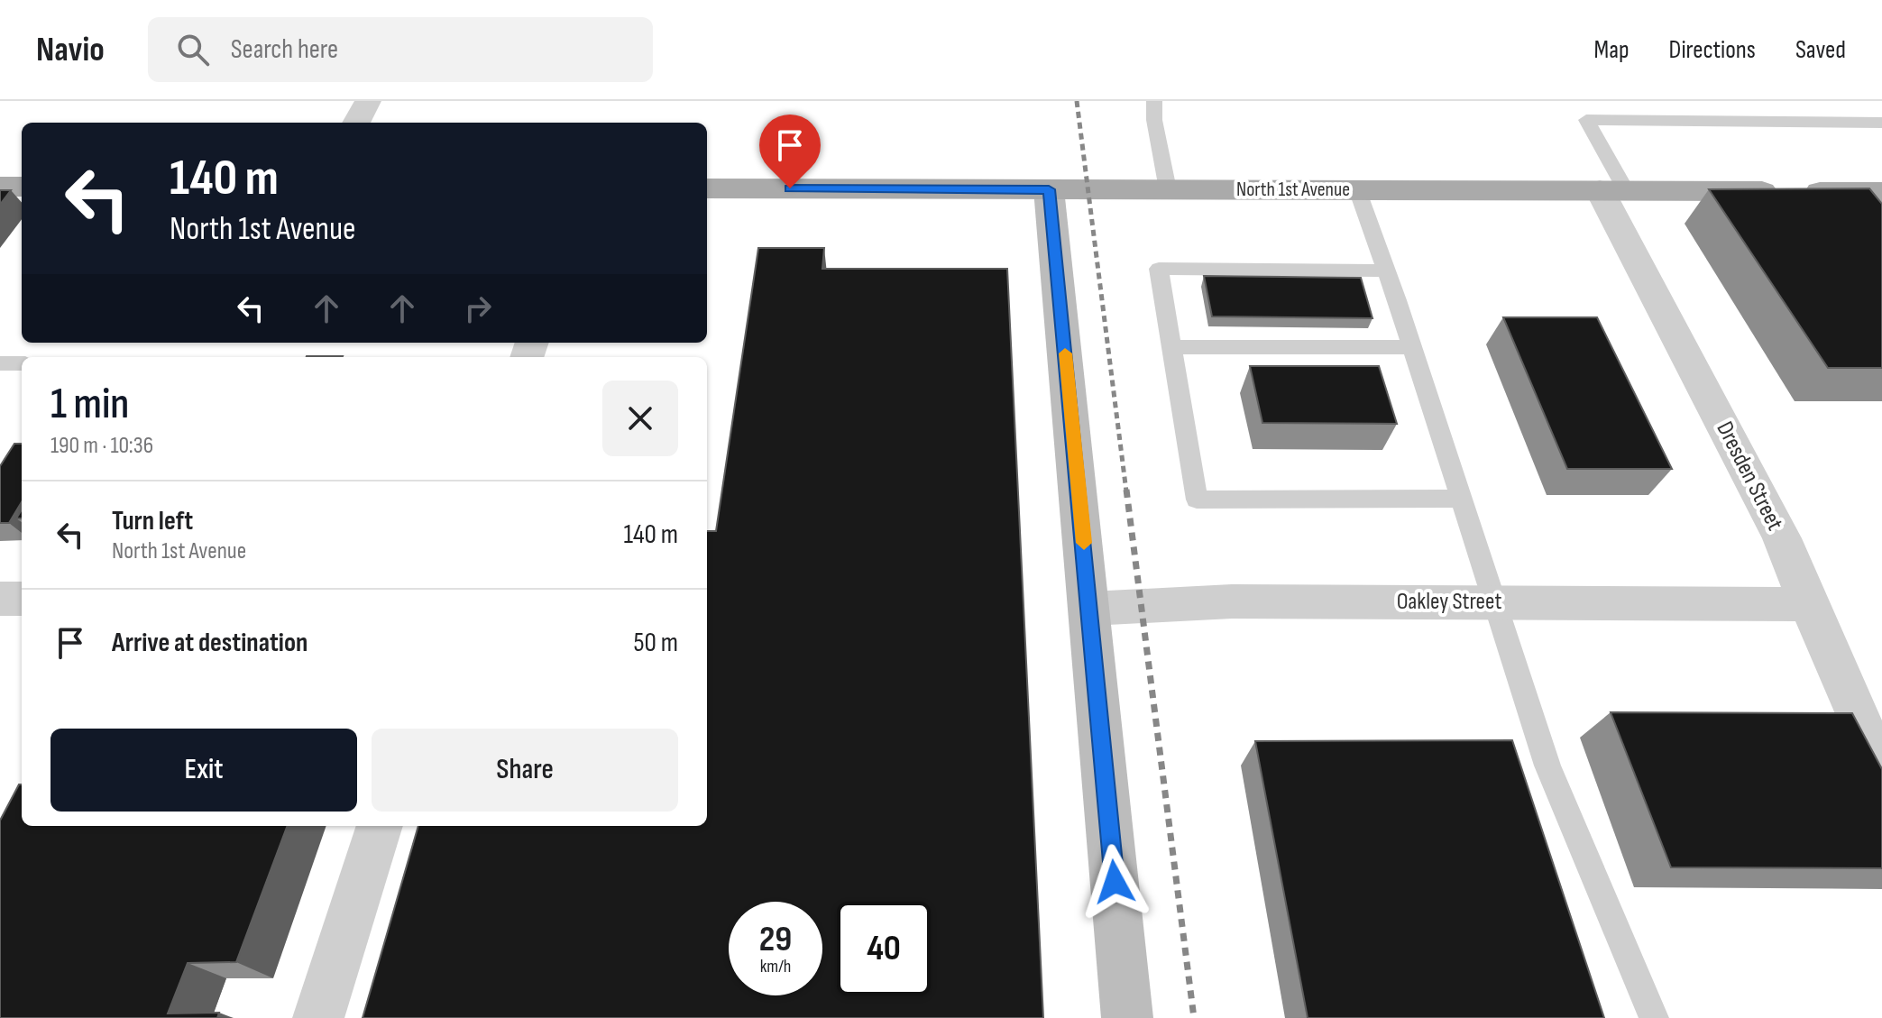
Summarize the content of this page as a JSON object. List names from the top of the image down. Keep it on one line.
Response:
{"streets":{"main road":["North 1st Avenue"],"street":["Dresden Street","Oakley Street"]},"crossings":[["North 1st Avenue","Dresden Street"],["Dresden Street","Oakley Street"]],"page":{"header":"Navio","search":"Search here","nav":["Map","Directions","Saved"],"turn":["140 m","North 1st Avenue"],"heading":["1 min","190 m · 10:36"],"list":[{"name":"Turn left","note":"North 1st Avenue","value":"140 m"},{"name":"Arrive at destination","value":"50 m"}],"buttons":["Exit","Share"],"speed":"29 km/h","limit":"40"}}
